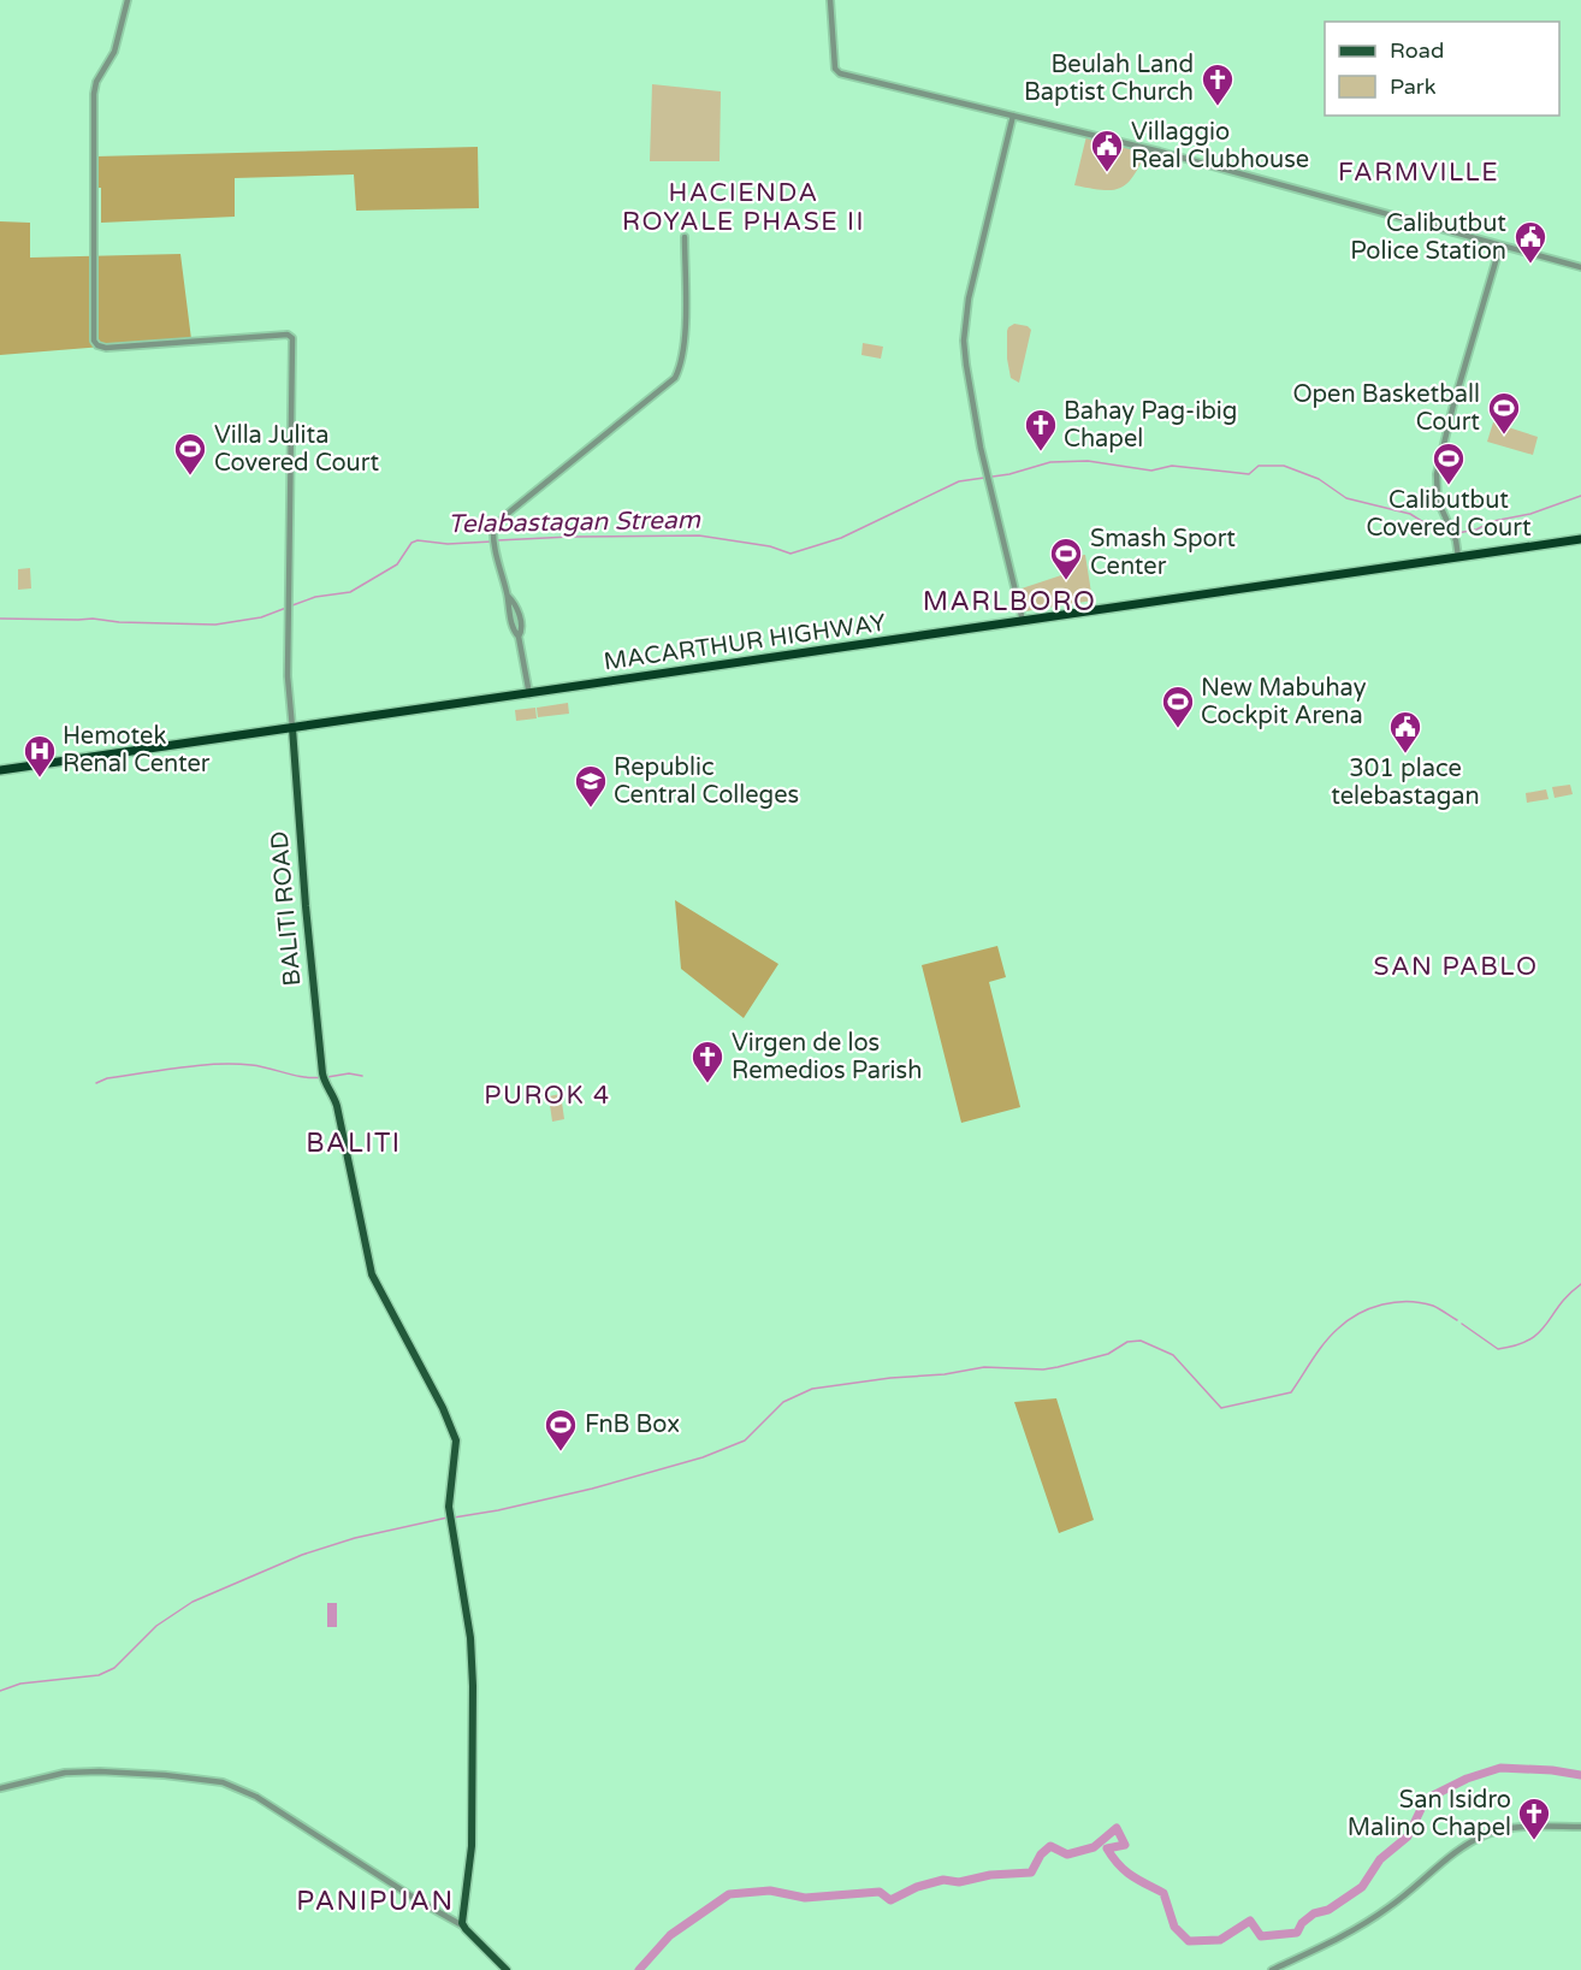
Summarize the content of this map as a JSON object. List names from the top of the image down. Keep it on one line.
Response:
{"streets":{"highway":["MACARTHUR HIGHWAY"],"main road":["BALITI ROAD"]},"crossings":[["MACARTHUR HIGHWAY","BALITI ROAD"]],"districts":["FARMVILLE","HACIENDA ROYALE PHASE II","MARLBORO","SAN PABLO","PUROK 4","BALITI","PANIPUAN"],"water":["Telabastagan Stream"],"places":{"church":["Beulah Land Baptist Church","Bahay Pag-ibig Chapel","Virgen de los Remedios Parish","San Isidro Malino Chapel"],"public building":["Villaggio Real Clubhouse","Calibutbut Police Station","301 place telebastagan"],"sports":["Open Basketball Court","Villa Julita Covered Court","Calibutbut Covered Court","Smash Sport Center","New Mabuhay Cockpit Arena","FnB Box"],"hospital":["Hemotek Renal Center"],"school or university":["Republic Central Colleges"]},"legend":["Road","Park"]}
